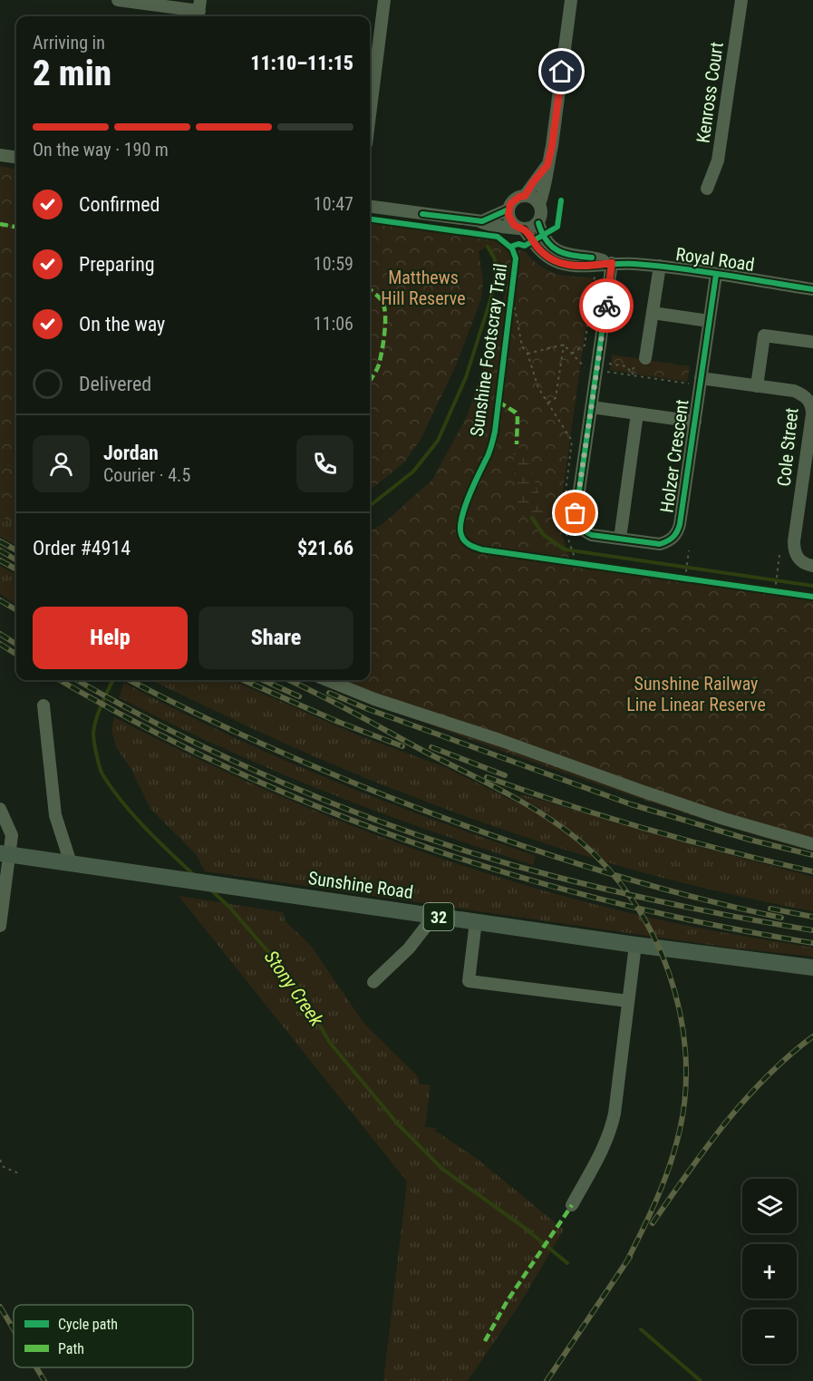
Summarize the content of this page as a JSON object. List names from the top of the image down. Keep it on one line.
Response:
{"streets":{"main road":["Sunshine Road","32"],"street":["Kenross Court","Royal Road","Cole Street","Holzer Crescent"],"cycle path":["Sunshine Footscray Trail"]},"crossings":[["Royal Road","Holzer Crescent"],["Cole Street","Holzer Crescent"]],"water":["Stony Creek"],"parks":["Matthews Hill Reserve","Sunshine Railway Line Linear Reserve"],"legend":["Cycle path","Path"],"page":{"heading":["2 min","Arriving in","11:10–11:15"],"panel":["Jordan","Courier · 4.5","Order #4914","$21.66"],"bar":"On the way · 190 m","list":[["Confirmed","10:47"],["Preparing","10:59"],["On the way","11:06"],"Delivered"],"buttons":["Help","Share"],"map_buttons":["+","−"]}}
